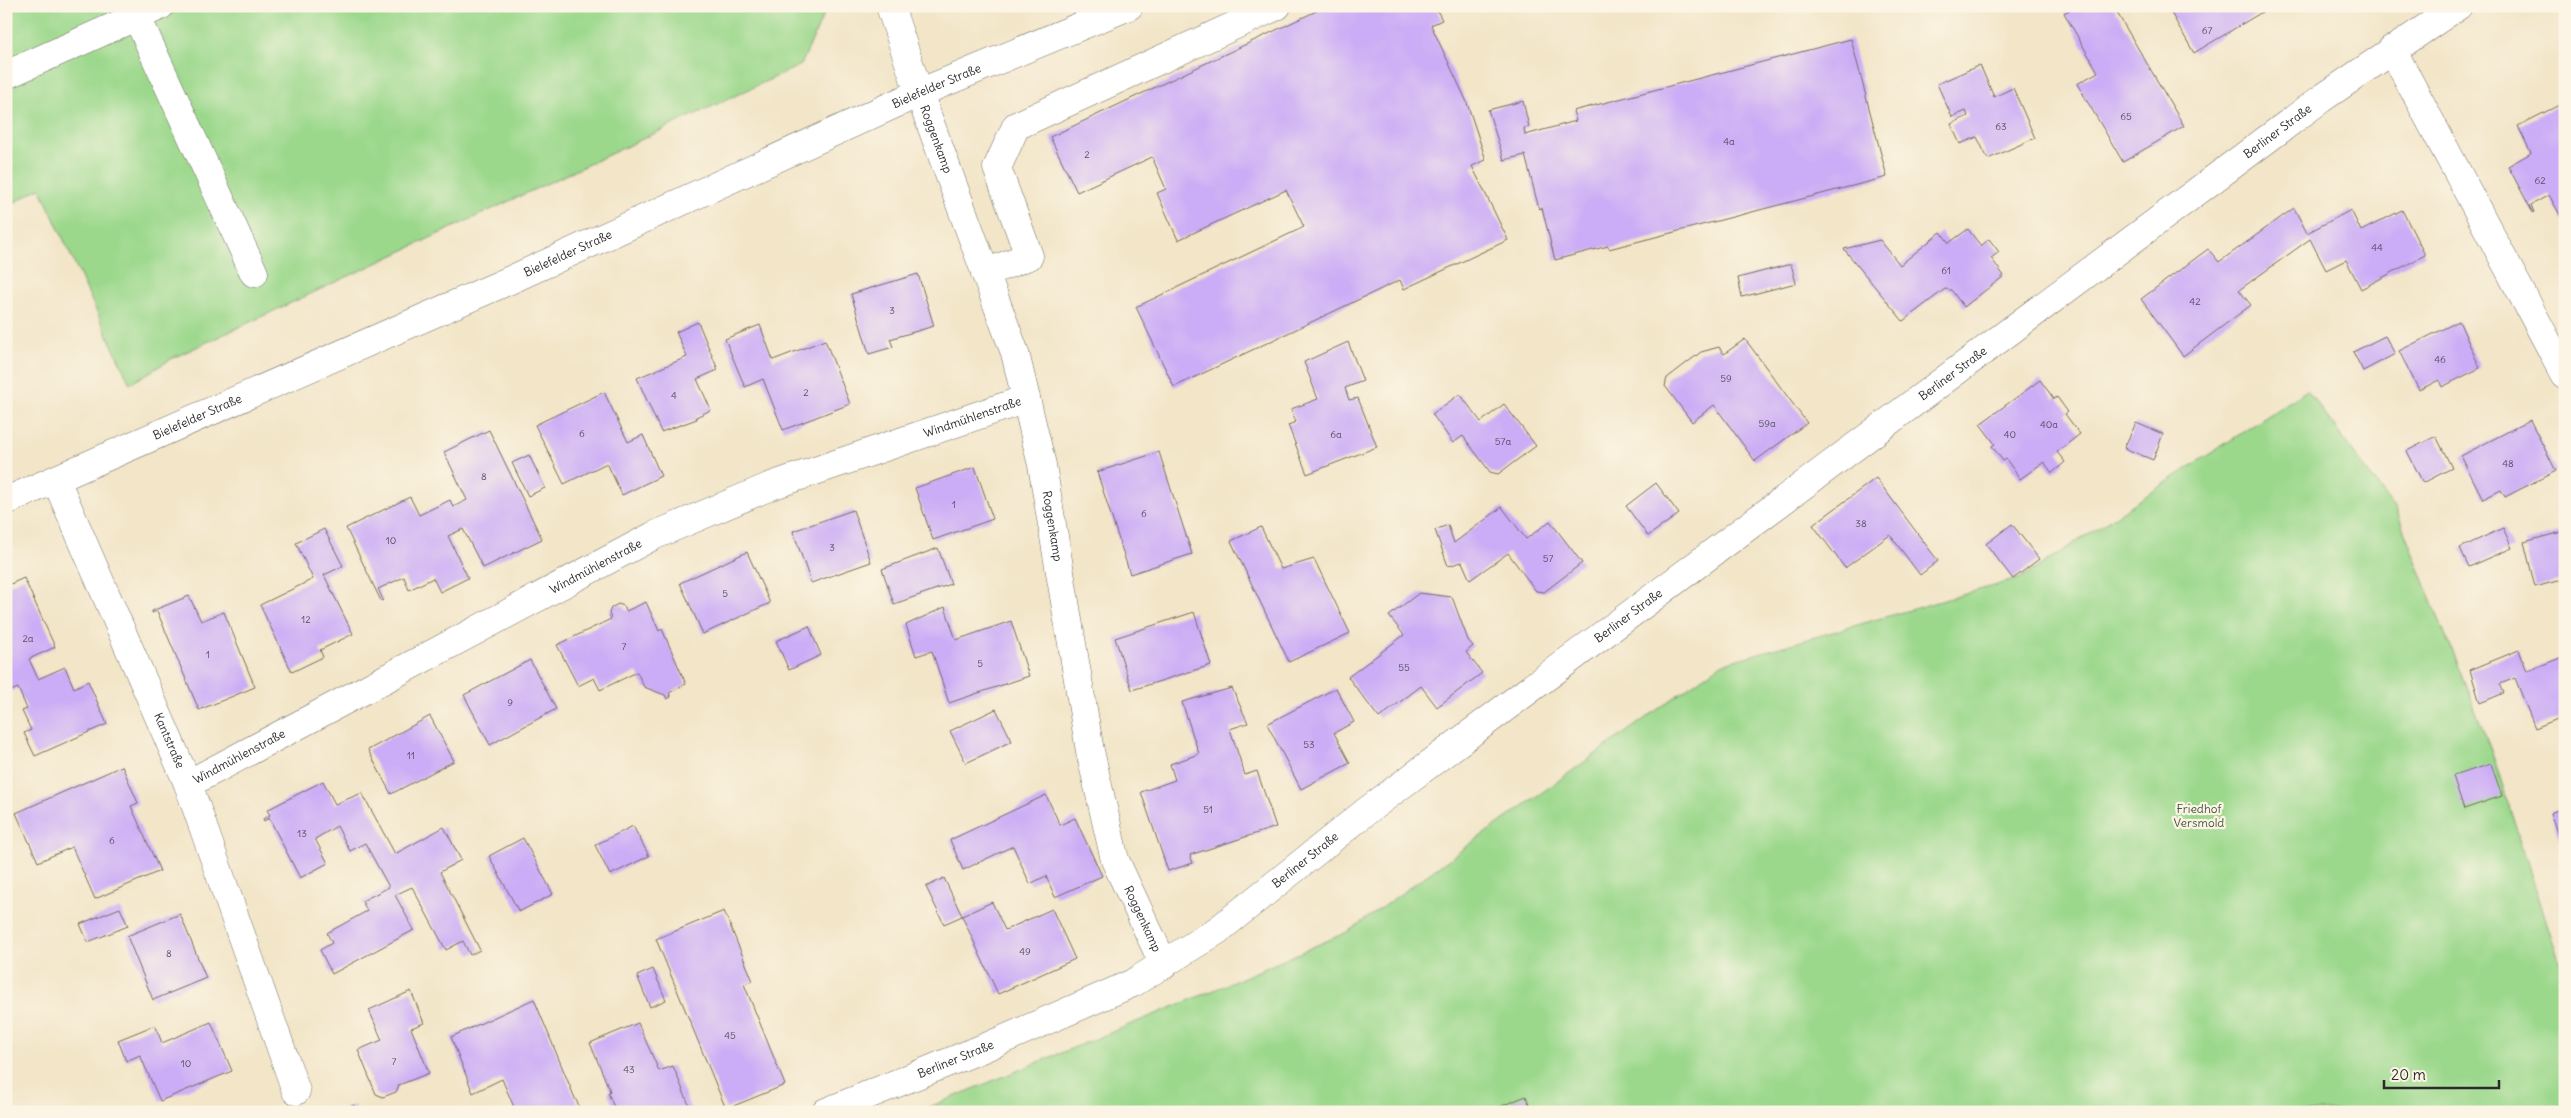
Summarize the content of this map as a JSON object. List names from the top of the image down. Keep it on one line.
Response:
{"streets":{"street":["Bielefelder Straße","Berliner Straße","Roggenkamp","Windmühlenstraße","Kantstraße"]},"crossings":[["Bielefelder Straße","Roggenkamp"],["Bielefelder Straße","Kantstraße"],["Berliner Straße","Roggenkamp"],["Roggenkamp","Windmühlenstraße"],["Windmühlenstraße","Kantstraße"]],"parks":["Friedhof Versmold"],"house_numbers":["67","65","63","4a","2","62","44","61","42","3","46","59","2","4","59a","40a","6","6a","40","57a","48","8","1","6","38","10","3","57","5","12","2a","7","1","5","55","9","53","11","51","13","6","49","8","45","7","10","43"],"scale_bar":"20 m"}
